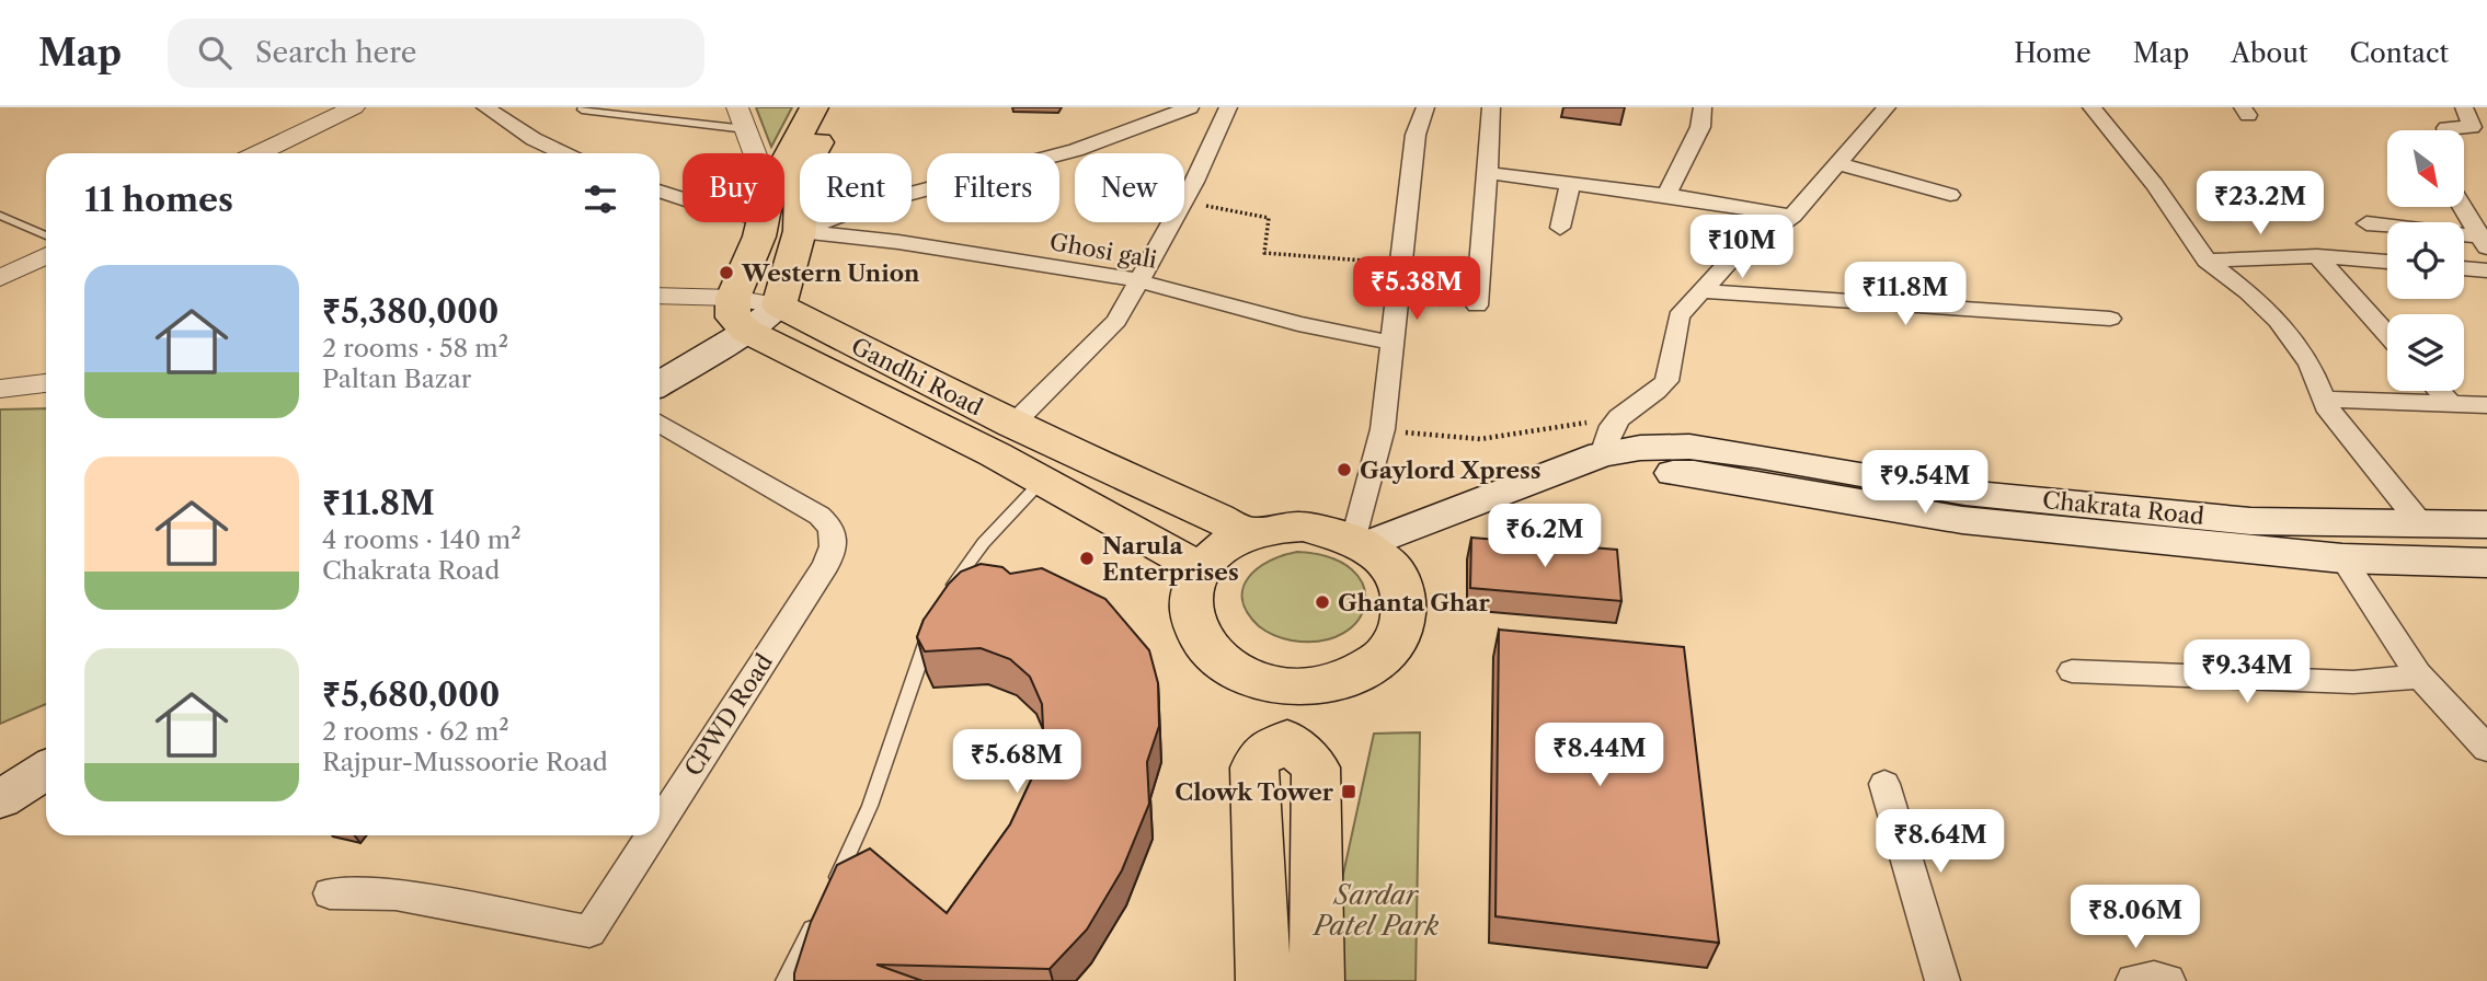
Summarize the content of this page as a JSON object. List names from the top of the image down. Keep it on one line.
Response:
{"streets":{"main road":["Gandhi Road","Chakrata Road"],"street":["Ghosi gali","CPWD Road"]},"crossings":[["Gandhi Road","Chakrata Road"]],"parks":["Sardar Patel Park"],"places":{"other":["Western Union","Gaylord Xpress","Narula Enterprises","Ghanta Ghar"],"transit":["Clowk Tower"]},"north":"bottom right","page":{"header":"Map","search":"Search here","nav":["Home","Map","About","Contact"],"chip":["Buy","Rent","Filters","New"],"heading":"11 homes","price":["₹23.2M","₹10M","₹5.38M","₹11.8M","₹9.54M","₹6.2M","₹9.34M","₹8.44M","₹5.68M","₹8.64M","₹8.06M"],"list":[{"name":"₹5,380,000","note":"2 rooms · 58 m² · Paltan Bazar"},{"name":"₹11.8M","note":"4 rooms · 140 m² · Chakrata Road"},{"name":"₹5,680,000","note":"2 rooms · 62 m² · Rajpur-Mussoorie Road"}]}}
